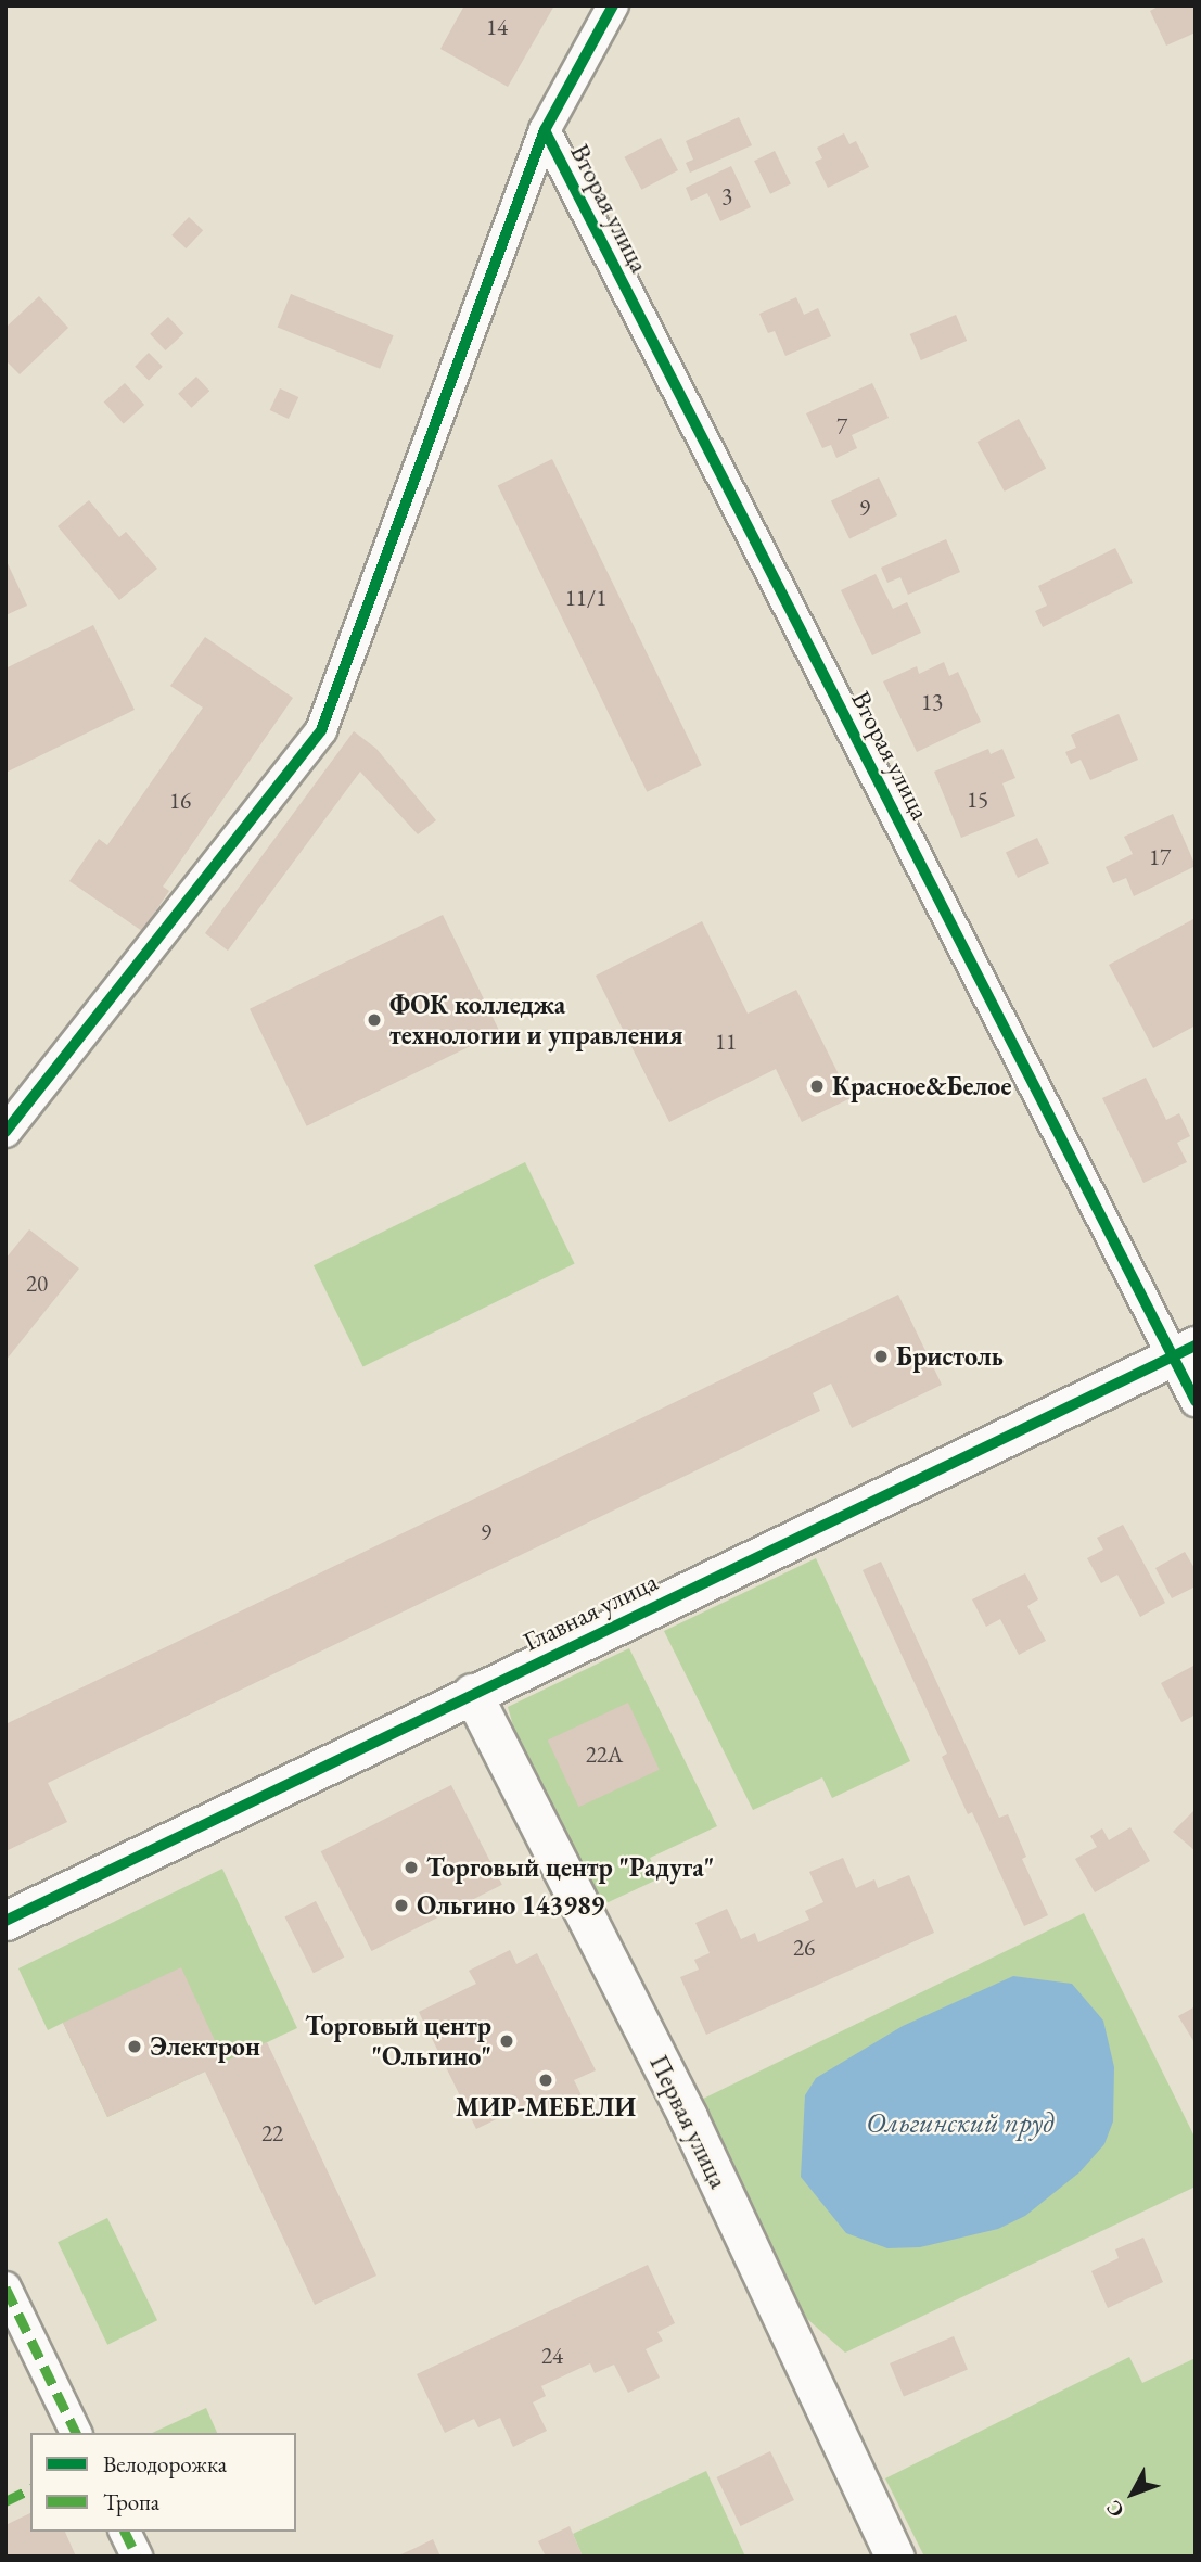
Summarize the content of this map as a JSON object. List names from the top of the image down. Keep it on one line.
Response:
{"streets":{"street":["Вторая улица","Главная улица","Первая улица"]},"crossings":[["Вторая улица","Главная улица"],["Главная улица","Первая улица"]],"water":["Ольгинский пруд"],"places":["ФОК колледжа технологии и управления","Красное&Белое","Бристоль","Торговый центр \"Радуга\"","Ольгино 143989","Торговый центр \"Ольгино\"","Электрон","МИР-МЕБЕЛИ"],"house_numbers":["14","3","7","9","11/1","13","15","16","17","11","20","9","22А","26","22","24"],"legend":["Велодорожка","Тропа"],"north":"bottom left"}
